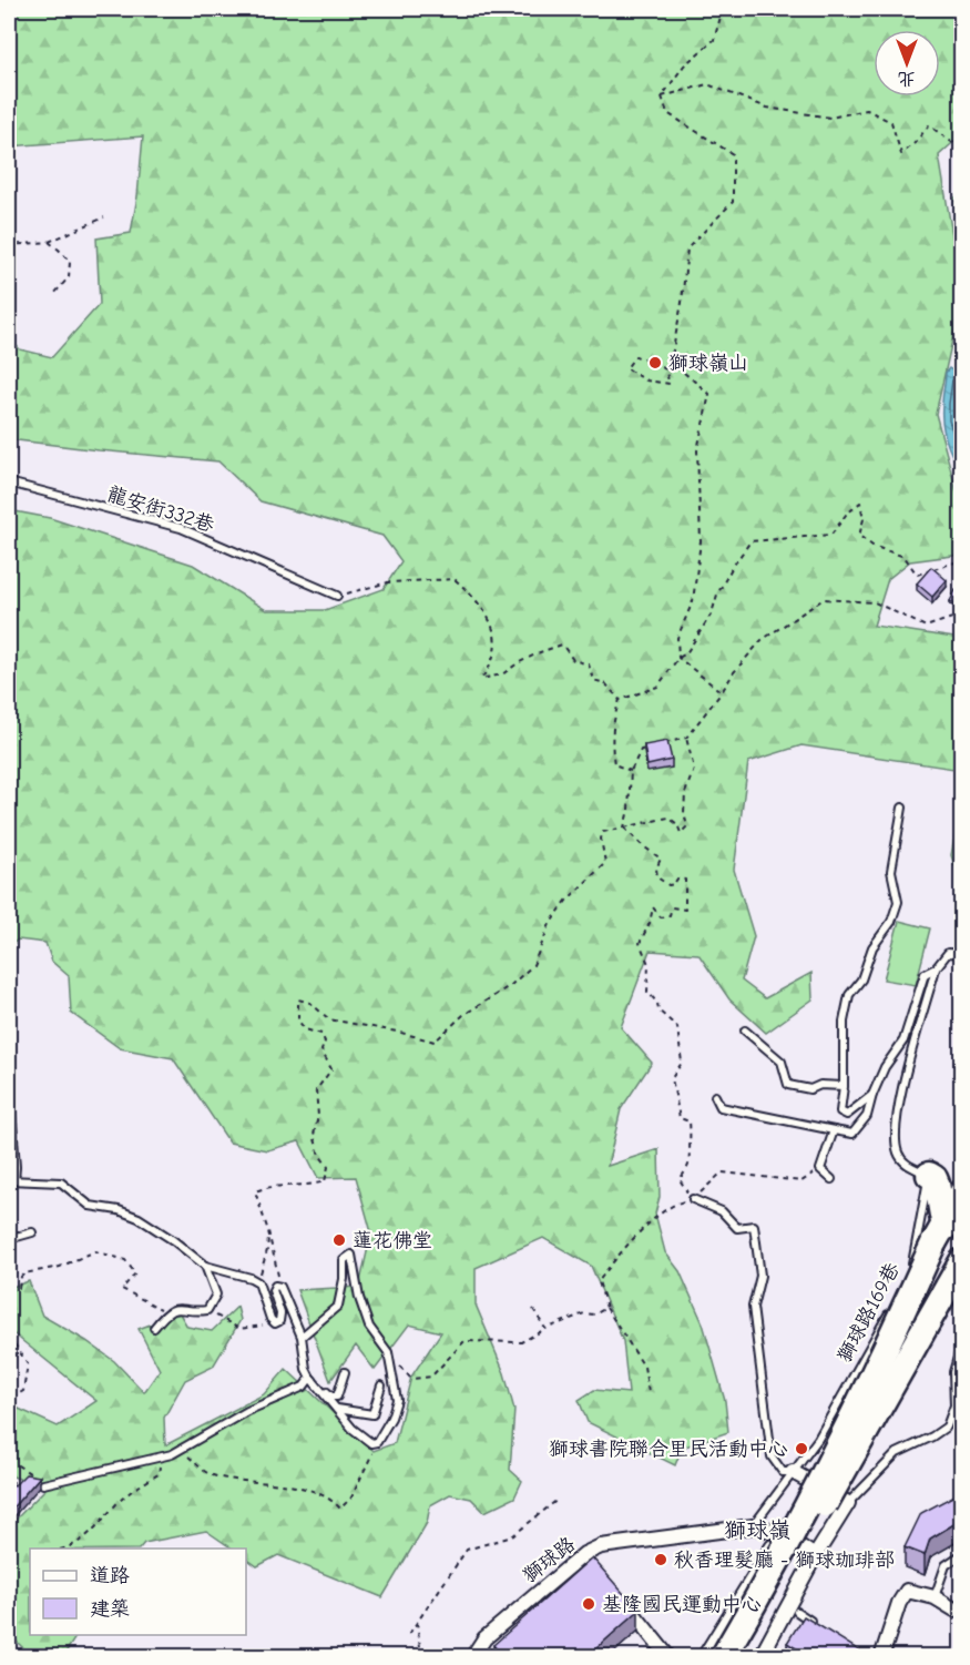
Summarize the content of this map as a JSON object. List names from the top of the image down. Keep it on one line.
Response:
{"streets":{"street":["獅球路"],"lane":["龍安街332巷","獅球路169巷"]},"crossings":[["獅球路169巷","獅球路"]],"districts":["獅球嶺"],"places":["獅球嶺山","蓮花佛堂","獅球書院聯合里民活動中心","秋香理髮廳 - 獅球珈琲部","基隆國民運動中心"],"legend":["道路","建築"],"north":"bottom"}
